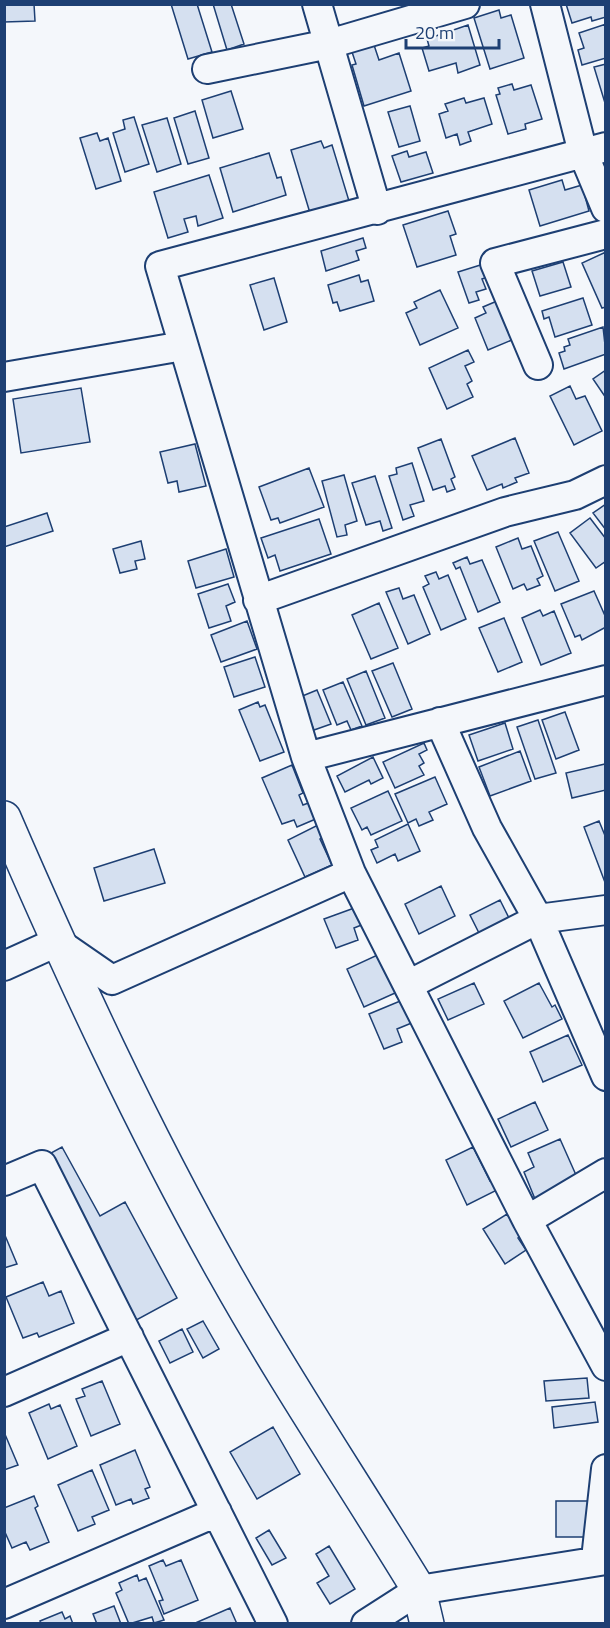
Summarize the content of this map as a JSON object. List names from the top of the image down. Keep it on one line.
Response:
{"scale_bar":"20 m"}
